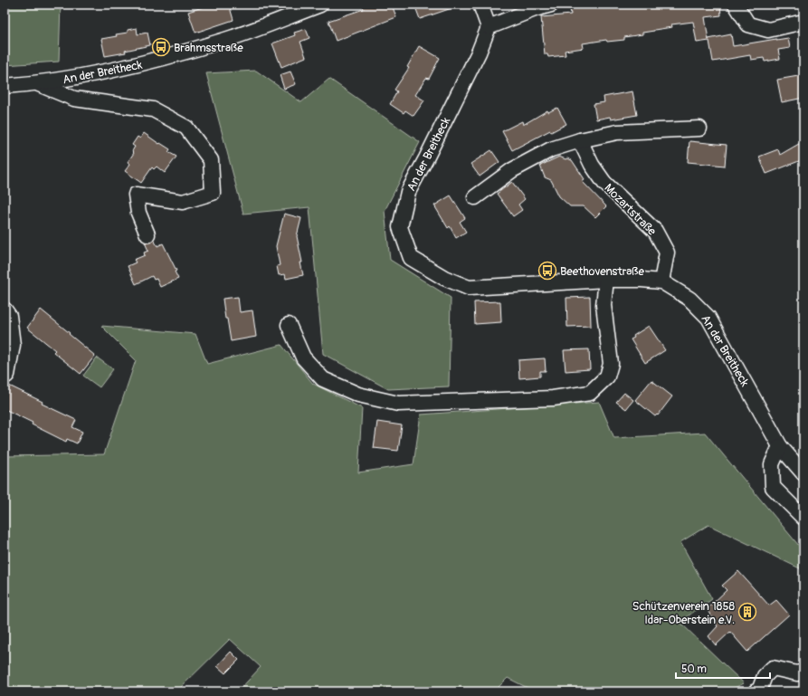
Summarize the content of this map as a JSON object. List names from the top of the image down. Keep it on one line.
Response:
{"streets":{"street":["An der Breitheck","Mozartstraße"]},"crossings":[["An der Breitheck","Mozartstraße"]],"places":{"bus stop":["Brahmsstraße","Beethovenstraße"],"building":["Schützenverein 1858 Idar-Oberstein e.V."]},"scale_bar":"50 m"}
